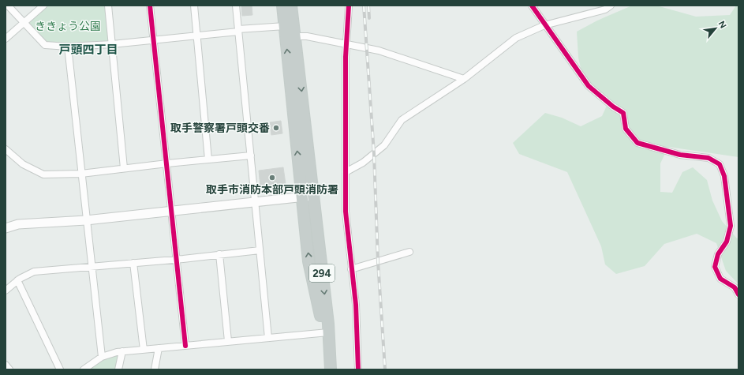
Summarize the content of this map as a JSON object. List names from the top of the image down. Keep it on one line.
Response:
{"streets":{"highway":["294"]},"districts":["戸頭四丁目"],"parks":["ききょう公園"],"places":["取手警察署戸頭交番","取手市消防本部戸頭消防署"],"north":"top right"}
